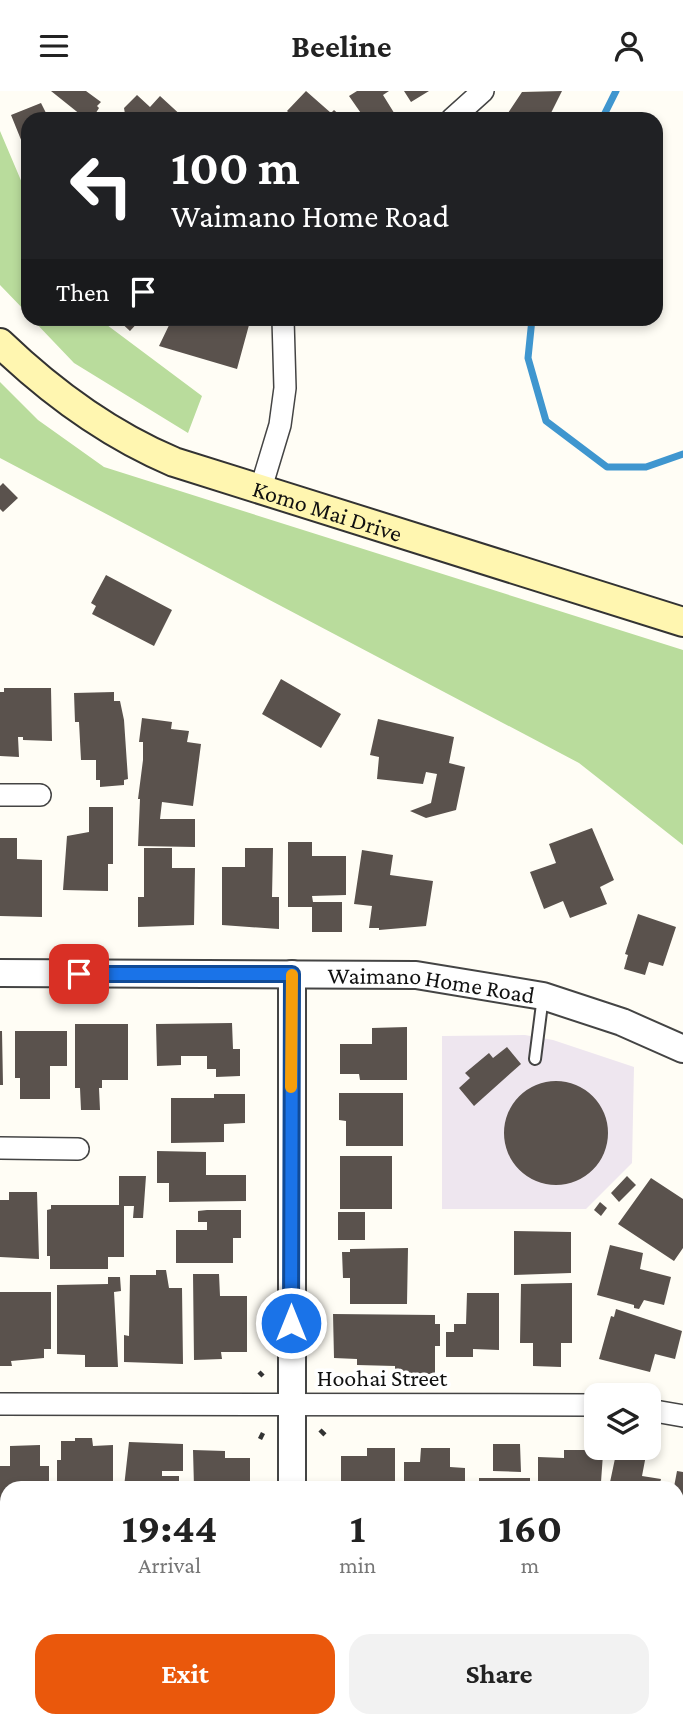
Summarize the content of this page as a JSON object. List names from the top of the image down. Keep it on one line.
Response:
{"streets":{"main road":["Komo Mai Drive"],"street":["Waimano Home Road","Hoohai Street"]},"page":{"header":"Beeline","turn":["100 m","Waimano Home Road"],"then":"Then","eta":["19:44","Arrival","1","min","160","m"],"buttons":["Exit","Share"]}}
